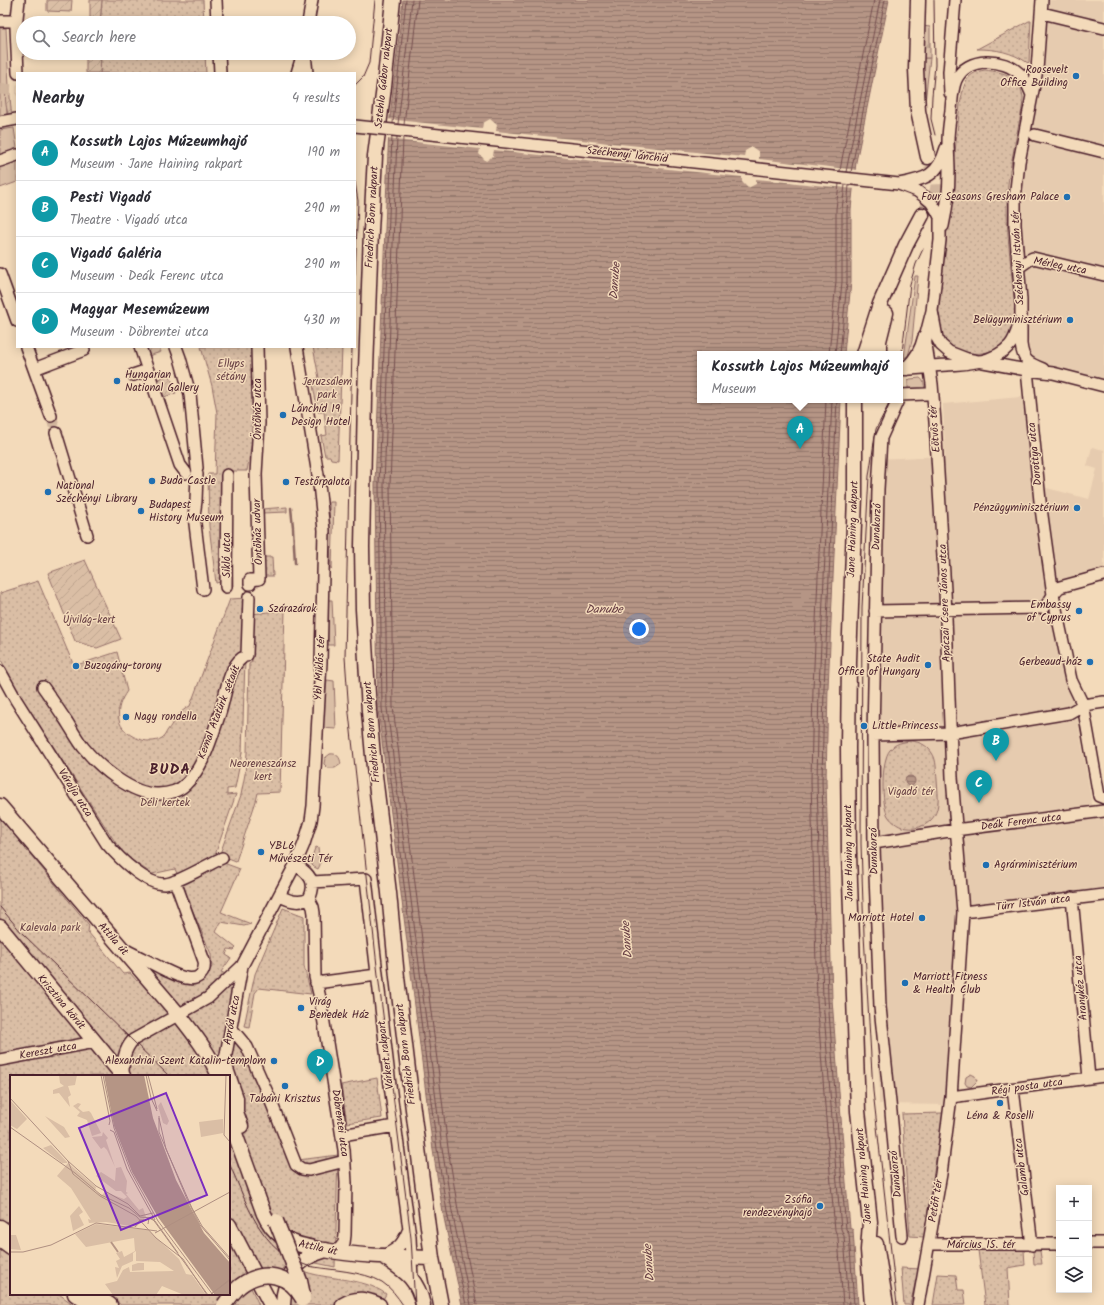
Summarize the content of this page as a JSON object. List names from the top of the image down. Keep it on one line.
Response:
{"streets":{"main road":["Sztehlo Gábor rakpart","Friedrich Born rakpart","Jane Haining rakpart","Attila út","Krisztina körút"],"street":["Széchenyi lánchíd","Széchenyi István tér","Mérleg utca","Öntőház utca","Eötvös tér","Dorottya utca","Dunakorzó","Öntőház udvar","Sikló utca","Apáczai Csere János utca","Ybl Miklós tér","Kemal Atatürk sétaút","Váralja utca","Deák Ferenc utca","Türr István utca","Aranykéz utca","Apród utca","Kereszt utca","Várkert rakpart","Régi posta utca","Döbrentei utca","Galamb utca","Petőfi tér","Március 15. tér"]},"crossings":[["Sztehlo Gábor rakpart","Friedrich Born rakpart"],["Friedrich Born rakpart","Attila út"],["Széchenyi István tér","Mérleg utca"],["Öntőház utca","Öntőház udvar"],["Eötvös tér","Apáczai Csere János utca"],["Ybl Miklós tér","Apród utca"],["Türr István utca","Aranykéz utca"],["Attila út","Apród utca"],["Attila út","Várkert rakpart"],["Attila út","Döbrentei utca"],["Aranykéz utca","Régi posta utca"],["Krisztina körút","Kereszt utca"],["Várkert rakpart","Döbrentei utca"],["Régi posta utca","Galamb utca"],["Régi posta utca","Petőfi tér"],["Galamb utca","Március 15. tér"],["Petőfi tér","Március 15. tér"]],"districts":["BUDA"],"water":["Danube"],"parks":["Ellyps sétány","Jeruzsálem park","Újvilág-kert","Neoreneszánsz kert","Vigadó tér","Déli kertek","Kalevala park"],"places":["Roosevelt Office Building","Four Seasons Gresham Palace","Belügyminisztérium","Hungarian National Gallery","Lánchíd 19 Design Hotel","Buda Castle","Testőrpalota","National Széchényi Library","Pénzügyminisztérium","Budapest History Museum","Szárazárok","Embassy of Cyprus","Gerbeaud-ház","State Audit Office of Hungary","Buzogány-torony","Nagy rondella","Little Princess","YBL6 Művészeti Tér","Agrárminisztérium","Marriott Hotel","Marriott Fitness & Health Club","Virág Benedek Ház","Alexandriai Szent Katalin-templom","Tabáni Krisztus","Léna & Roselli","Zsófia rendezvényhajó"],"page":{"search":"Search here","heading":["Nearby","4 results"],"list":[{"mark":"A","name":"Kossuth Lajos Múzeumhajó","note":"Museum · Jane Haining rakpart","value":"190 m"},{"mark":"B","name":"Pesti Vigadó","note":"Theatre · Vigadó utca","value":"290 m"},{"mark":"C","name":"Vigadó Galéria","note":"Museum · Deák Ferenc utca","value":"290 m"},{"mark":"D","name":"Magyar Mesemúzeum","note":"Museum · Döbrentei utca","value":"430 m"}],"popup":["Kossuth Lajos Múzeumhajó","Museum"],"pins":["A","B","C","D"],"map_buttons":["+","−"]}}
